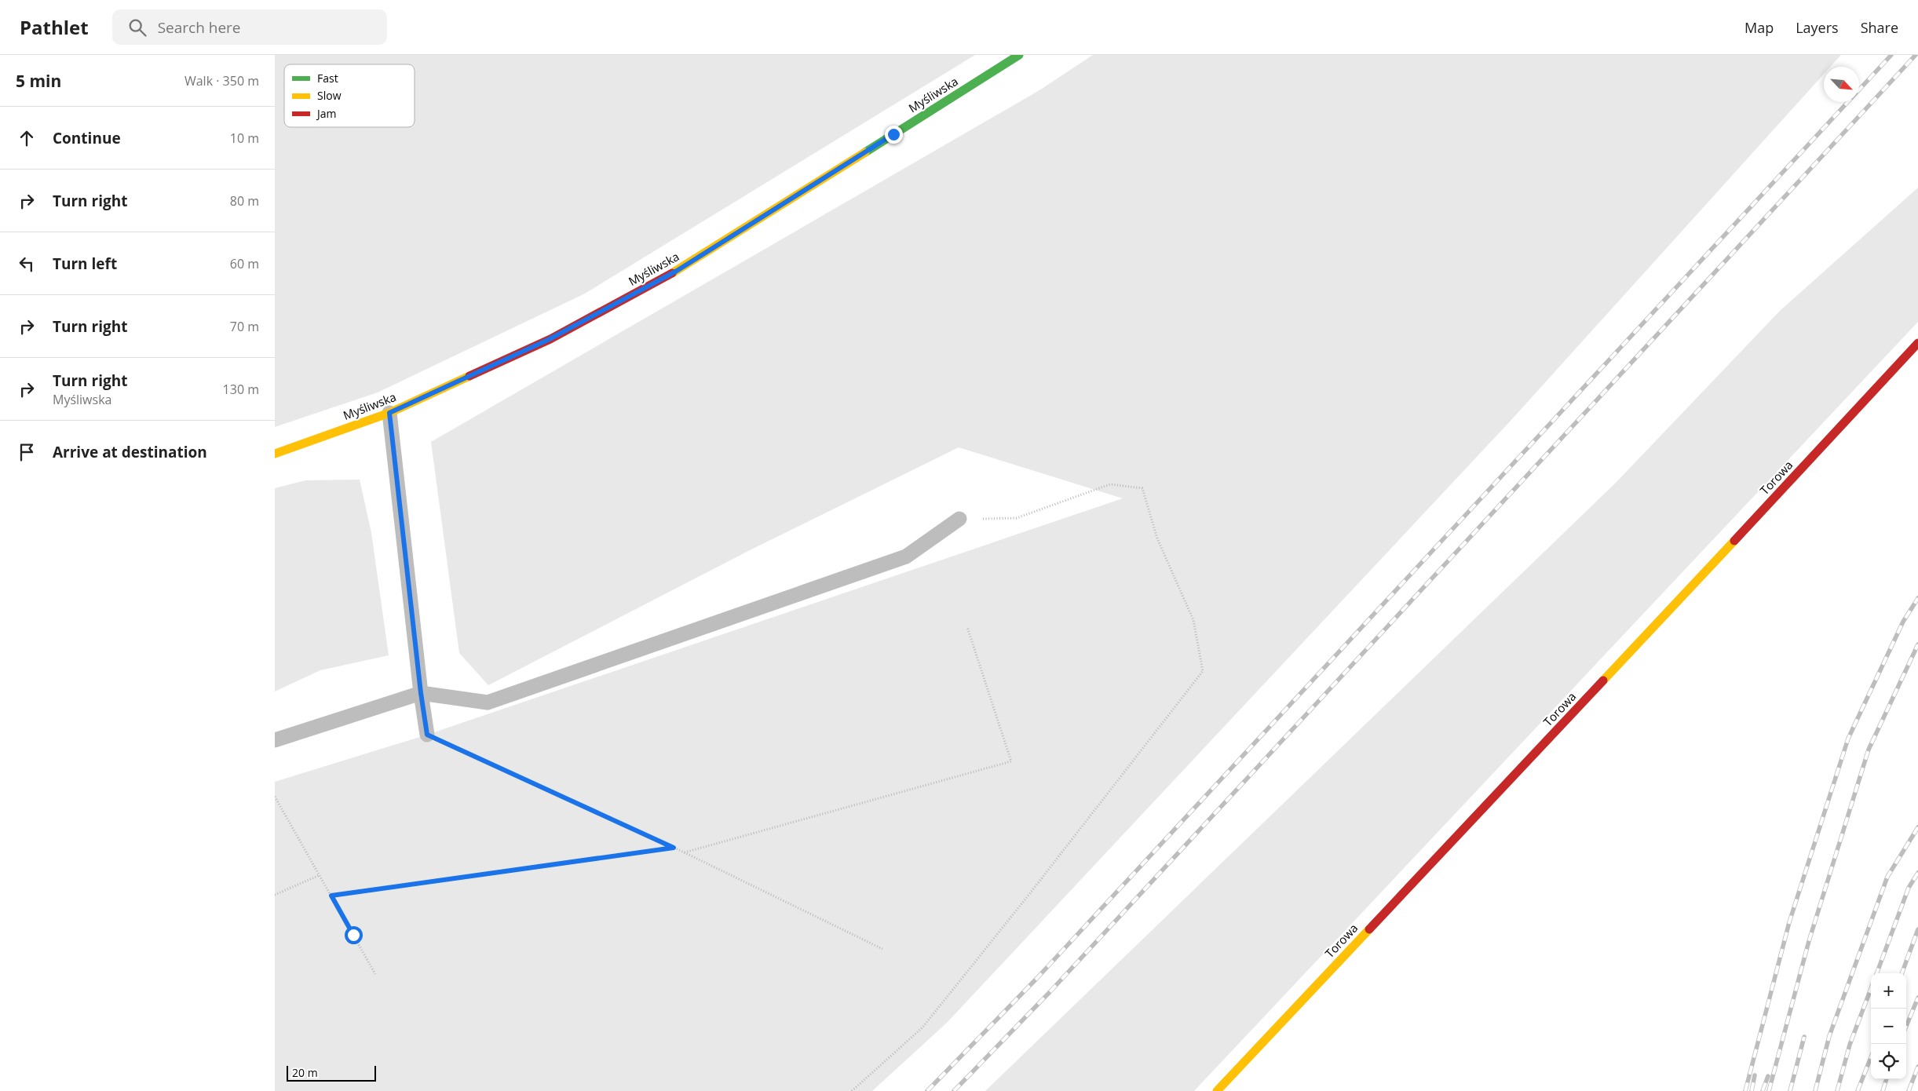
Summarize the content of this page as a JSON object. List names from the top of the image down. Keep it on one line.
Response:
{"streets":{"street":["Myśliwska","Torowa"]},"legend":["Fast","Slow","Jam"],"scale_bar":"20 m","north":"bottom right","page":{"header":"Pathlet","search":"Search here","nav":["Map","Layers","Share"],"heading":["5 min","Walk · 350 m"],"list":[["Continue","10 m"],["Turn right","80 m"],["Turn left","60 m"],["Turn right","70 m"],["Turn right","Myśliwska","130 m"],"Arrive at destination"],"map_buttons":["+","−"],"scale":"20 m"}}
